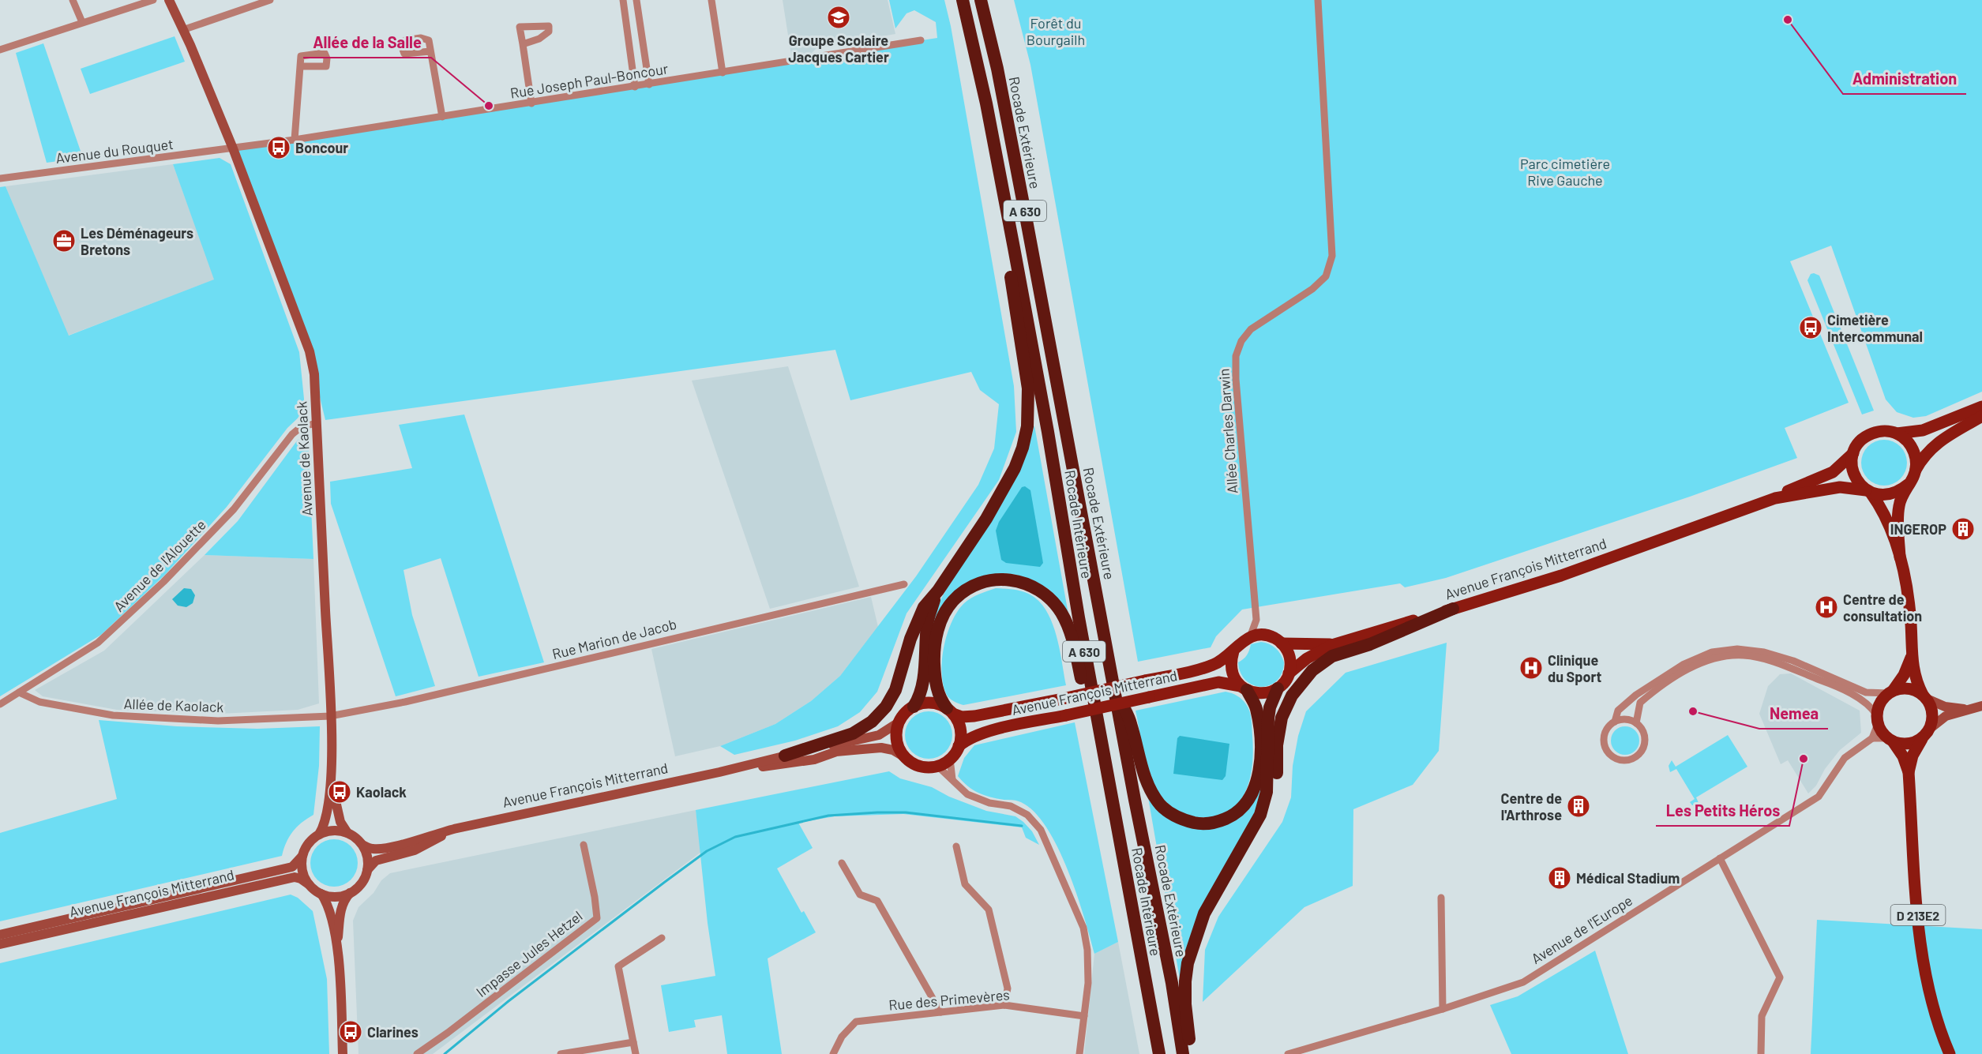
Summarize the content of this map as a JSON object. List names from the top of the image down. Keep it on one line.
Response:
{"streets":{"highway":["Rocade Extérieure","A 630","Rocade Intérieure"],"main road":["Avenue de Kaolack","Avenue François Mitterrand","D 213E2"],"street":["Rue Joseph Paul-Boncour","Avenue du Rouquet","Allée Charles Darwin","Avenue de l'Alouette","Rue Marion de Jacob","Allée de Kaolack","Avenue de l'Europe","Impasse Jules Hetzel","Rue des Primevères"]},"crossings":[["Rue Joseph Paul-Boncour","Avenue du Rouquet"],["Rue Joseph Paul-Boncour","Avenue de Kaolack"],["Avenue du Rouquet","Avenue de Kaolack"],["Allée Charles Darwin","Avenue François Mitterrand"],["Avenue de Kaolack","Avenue de l'Alouette"],["Avenue de Kaolack","Avenue François Mitterrand"],["Avenue de Kaolack","Rue Marion de Jacob"],["Avenue de Kaolack","Allée de Kaolack"],["Avenue de l'Alouette","Allée de Kaolack"],["Rue Marion de Jacob","Allée de Kaolack"]],"parks":["Forêt du Bourgailh","Parc cimetière Rive Gauche"],"places":{"school or university":["Groupe Scolaire Jacques Cartier"],"other":["Administration","Allée de la Salle","Nemea","Les Petits Héros"],"bus stop":["Boncour","Cimetière Intercommunal","Kaolack","Clarines"],"office":["Les Déménageurs Bretons"],"building":["INGEROP","Centre de l'Arthrose","Médical Stadium"],"hospital":["Centre de consultation","Clinique du Sport"]}}
